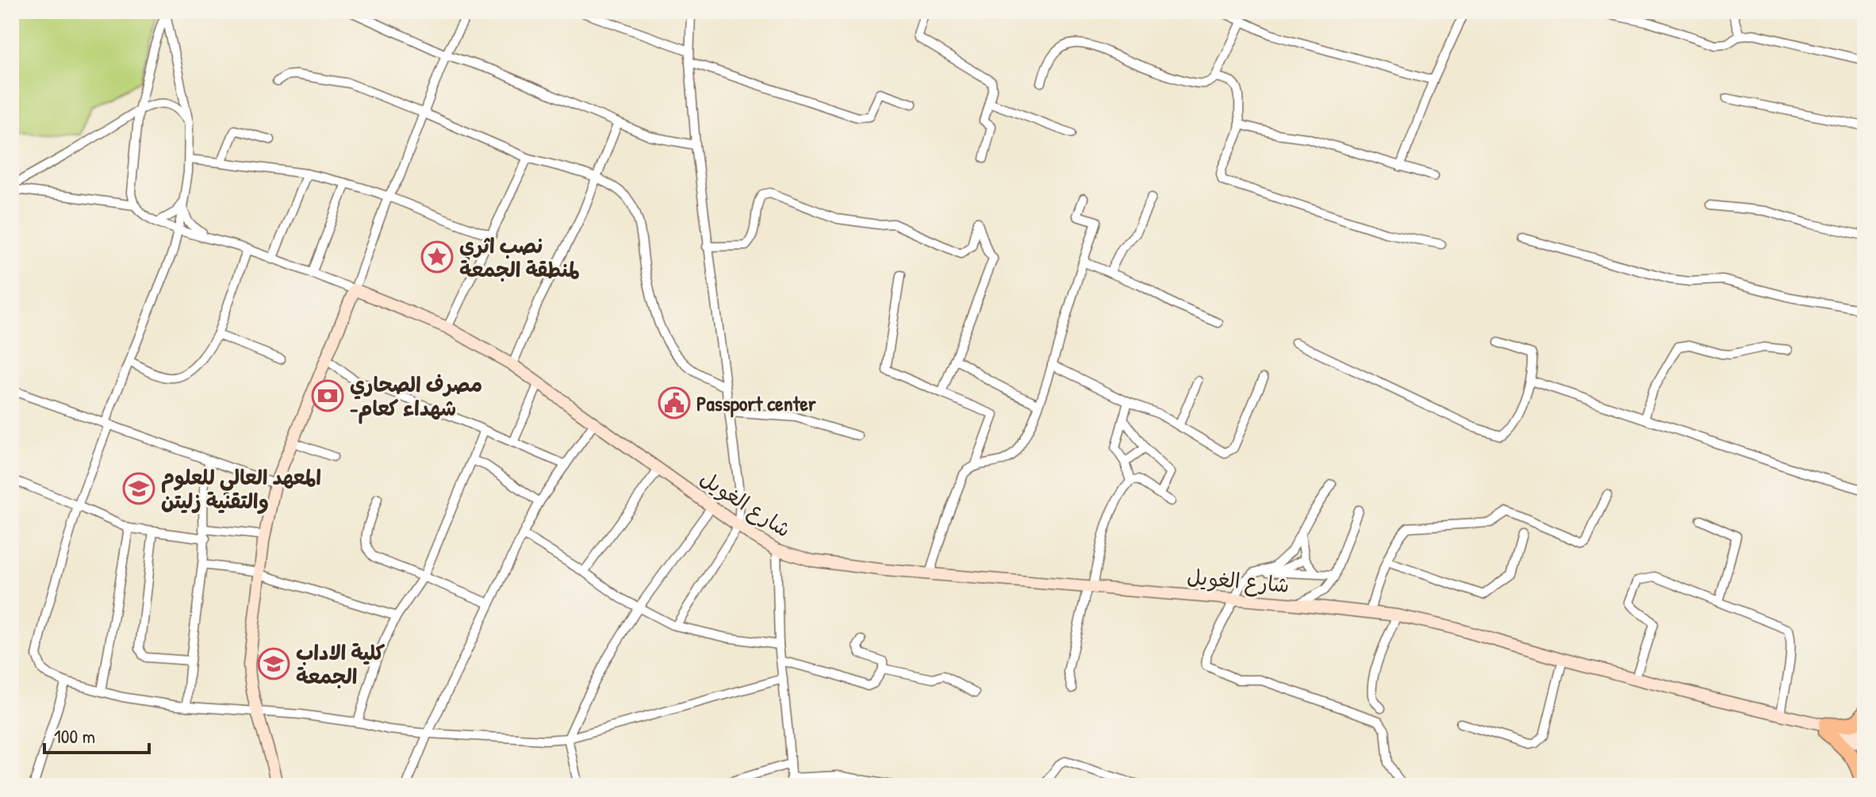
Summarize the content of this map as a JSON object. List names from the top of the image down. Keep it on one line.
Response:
{"streets":{"street":["شارع الغويل"]},"places":{"place":["نصب اثري لمنطقة الجمعة"],"bank":["مصرف الصحاري -شهداء كعام"],"public building":["Passport center"],"school or university":["المعهد العالي للعلوم والتقنية زليتن","كلية اﻻداب الجمعة"]},"scale_bar":"100 m"}
